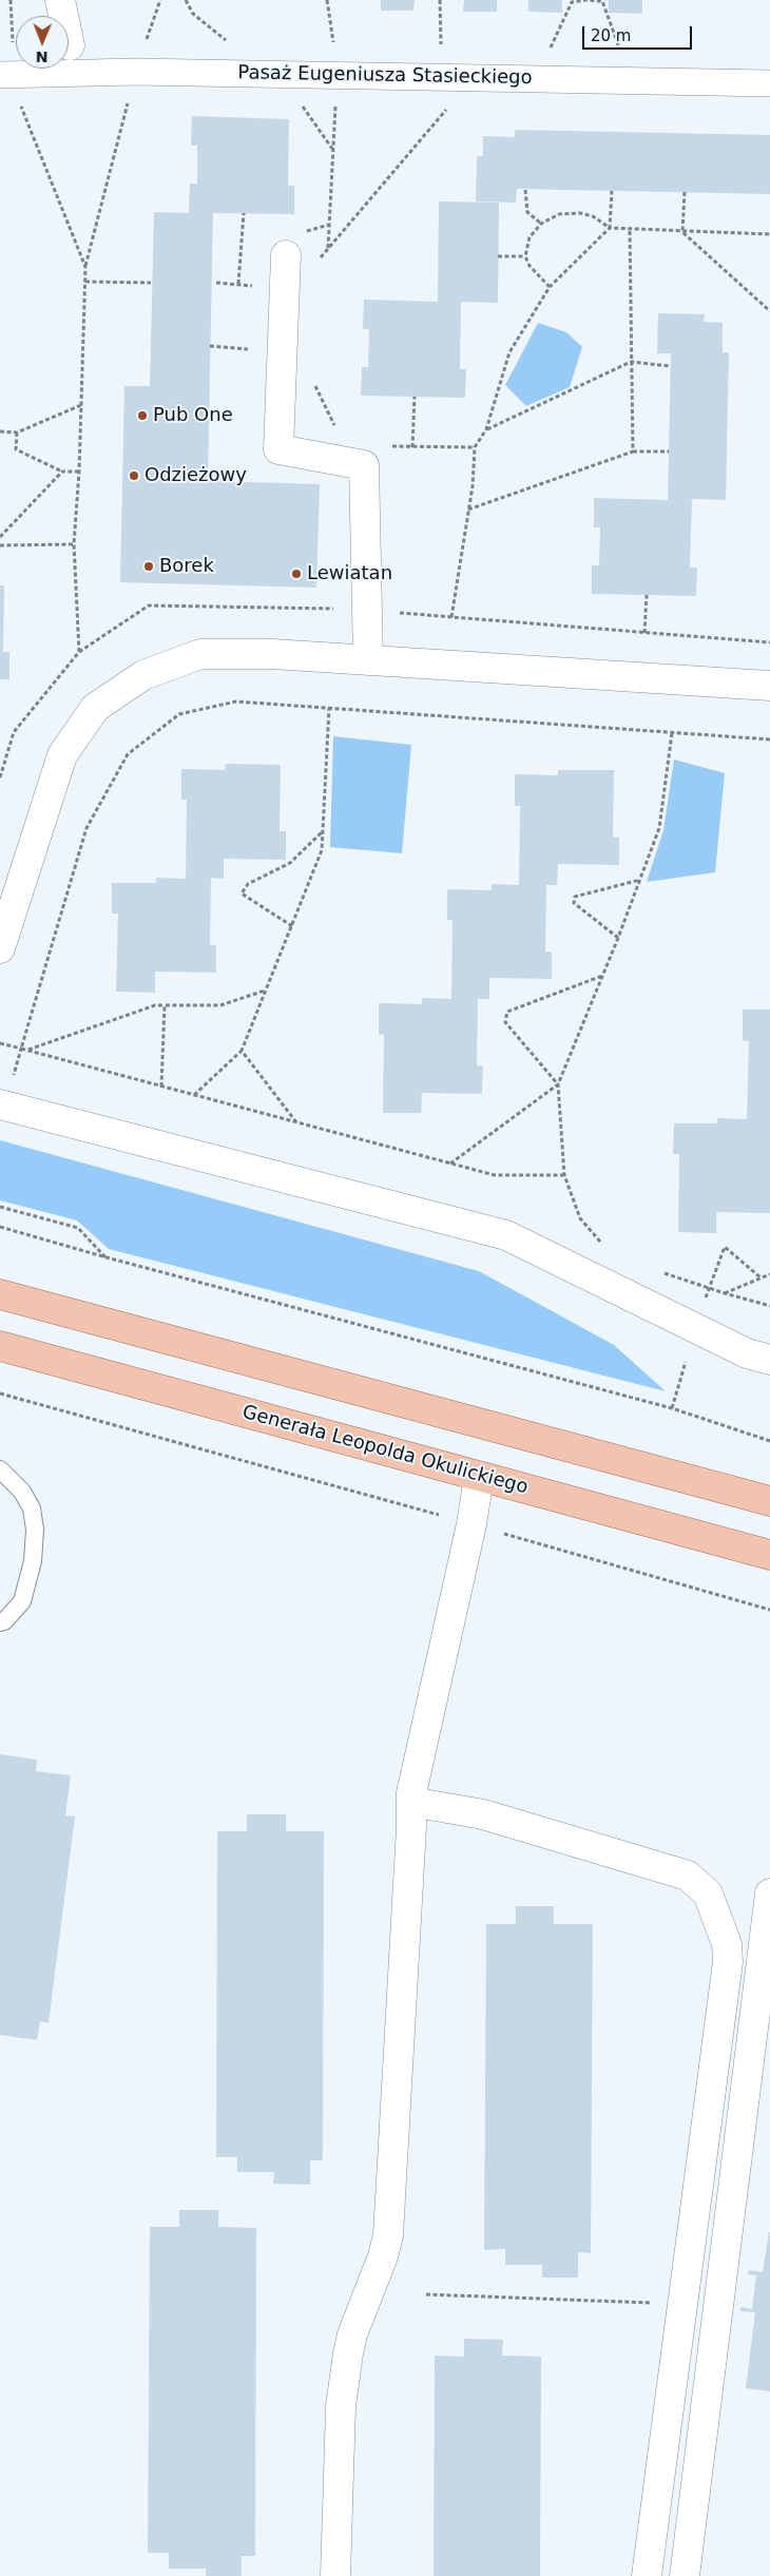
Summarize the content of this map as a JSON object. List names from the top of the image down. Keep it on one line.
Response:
{"streets":{"main road":["Generała Leopolda Okulickiego"],"street":["Pasaż Eugeniusza Stasieckiego"]},"places":["Pub One","Odzieżowy","Borek","Lewiatan"],"scale_bar":"20 m","north":"bottom"}
